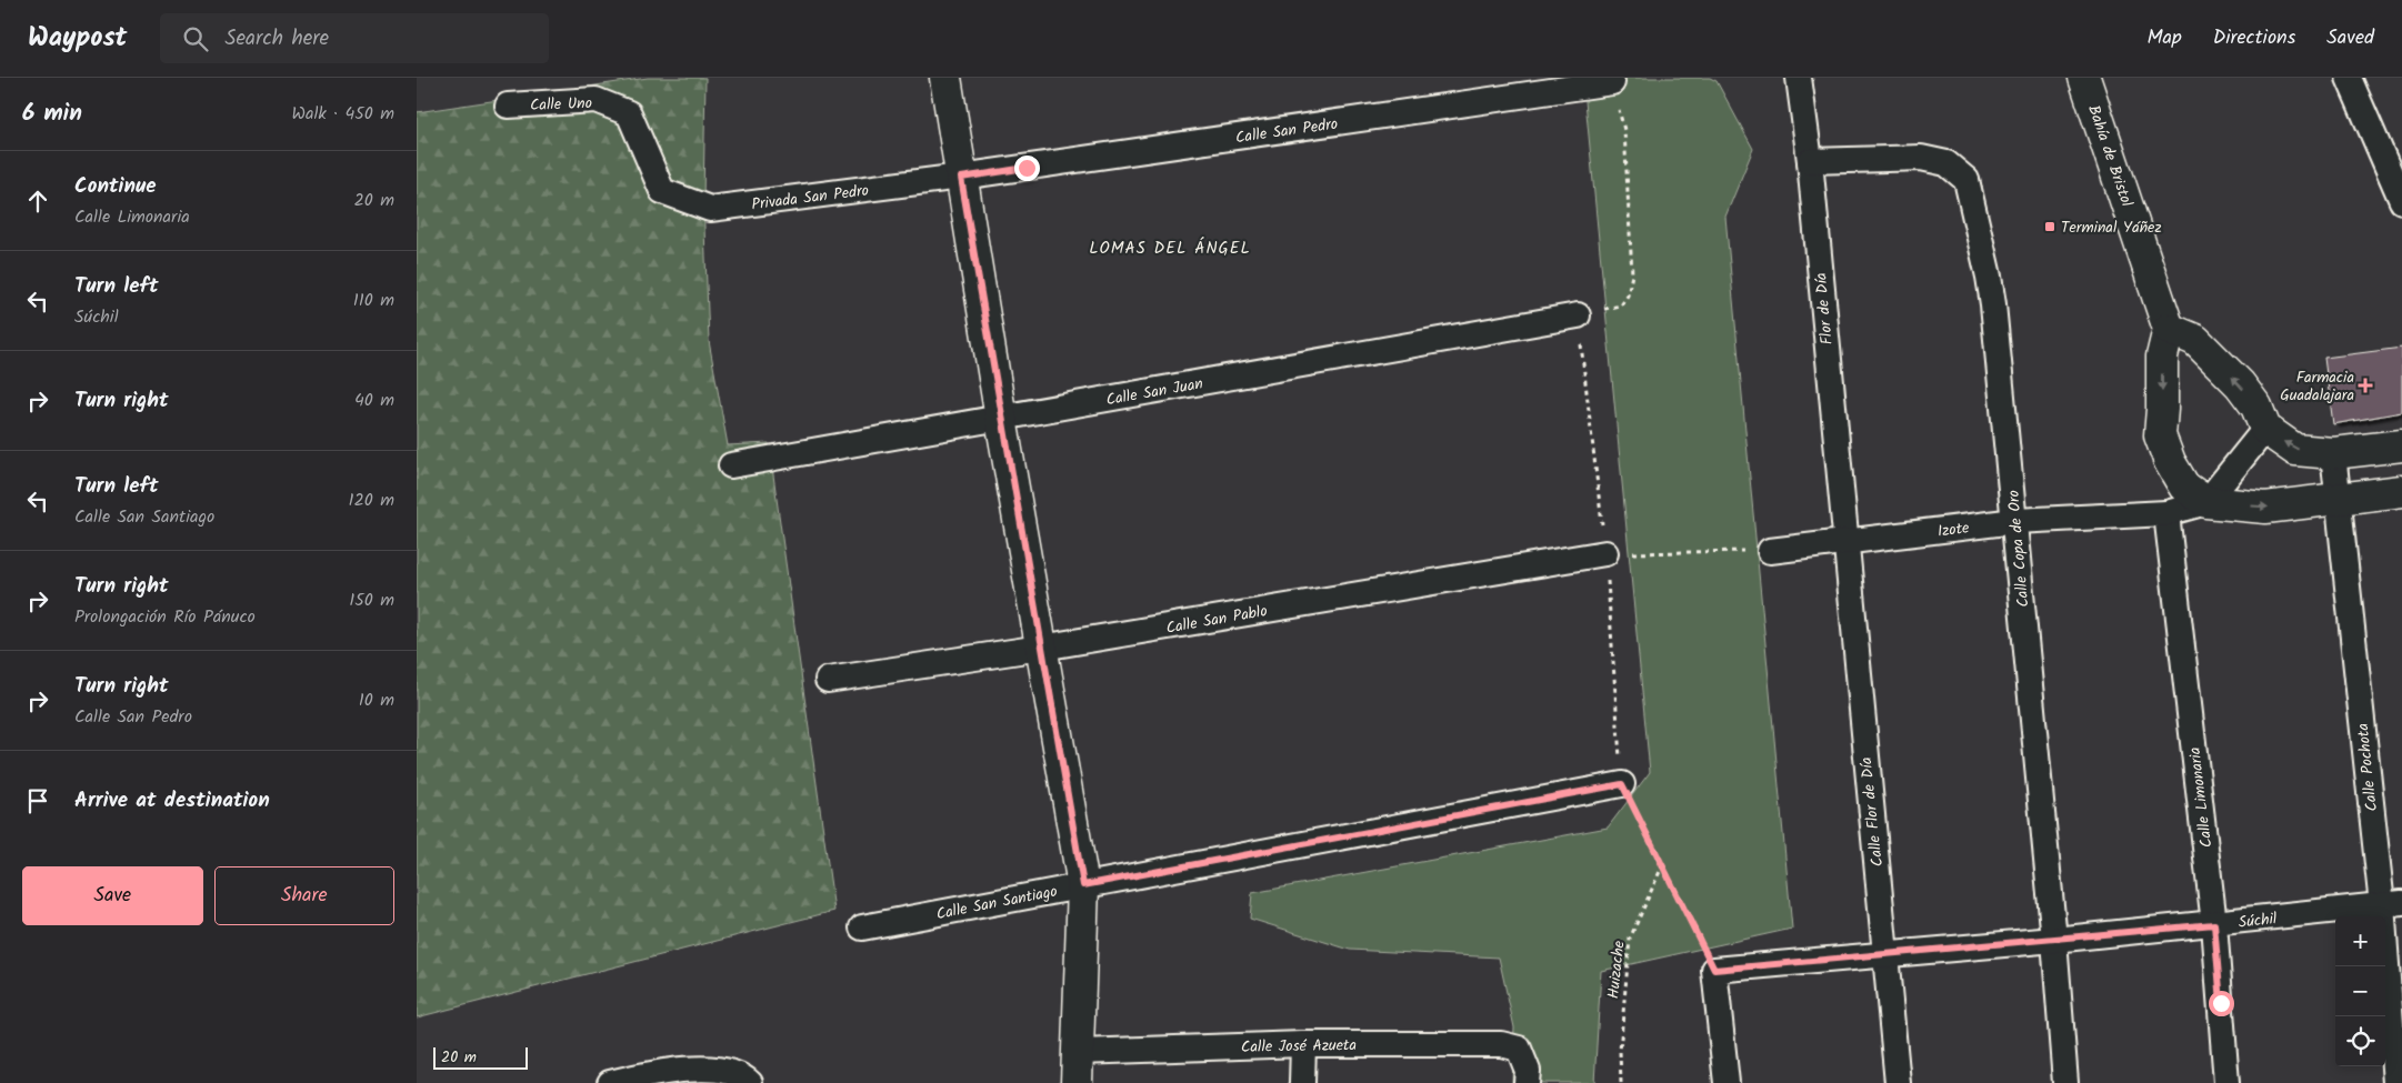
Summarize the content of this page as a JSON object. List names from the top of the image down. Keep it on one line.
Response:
{"streets":{"street":["Calle Uno","Calle San Pedro","Bahía de Bristol","Privada San Pedro","Flor de Día","Calle San Juan","Izote","Calle Copa de Oro","Calle San Pablo","Calle Pochota","Calle Limonaria","Calle Flor de Día","Calle San Santiago","Súchil","Calle José Azueta"],"path":["Huizache"]},"crossings":[["Calle Uno","Privada San Pedro"],["Calle San Pedro","Privada San Pedro"],["Flor de Día","Izote"],["Flor de Día","Calle Copa de Oro"],["Flor de Día","Calle Flor de Día"],["Izote","Calle Copa de Oro"],["Izote","Calle Limonaria"],["Izote","Calle Flor de Día"],["Calle Copa de Oro","Súchil"],["Calle Pochota","Súchil"],["Calle Limonaria","Súchil"],["Calle Flor de Día","Súchil"]],"districts":["LOMAS DEL ÁNGEL"],"places":{"transit":["Terminal Yáñez"],"health":["Farmacia Guadalajara"]},"scale_bar":"20 m","page":{"header":"Waypost","search":"Search here","nav":["Map","Directions","Saved"],"heading":["6 min","Walk · 450 m"],"list":[["Continue","Calle Limonaria","20 m"],["Turn left","Súchil","110 m"],["Turn right","40 m"],["Turn left","Calle San Santiago","120 m"],["Turn right","Prolongación Río Pánuco","150 m"],["Turn right","Calle San Pedro","10 m"],"Arrive at destination"],"buttons":["Save","Share"],"map_buttons":["+","−"],"scale":"20 m"}}
